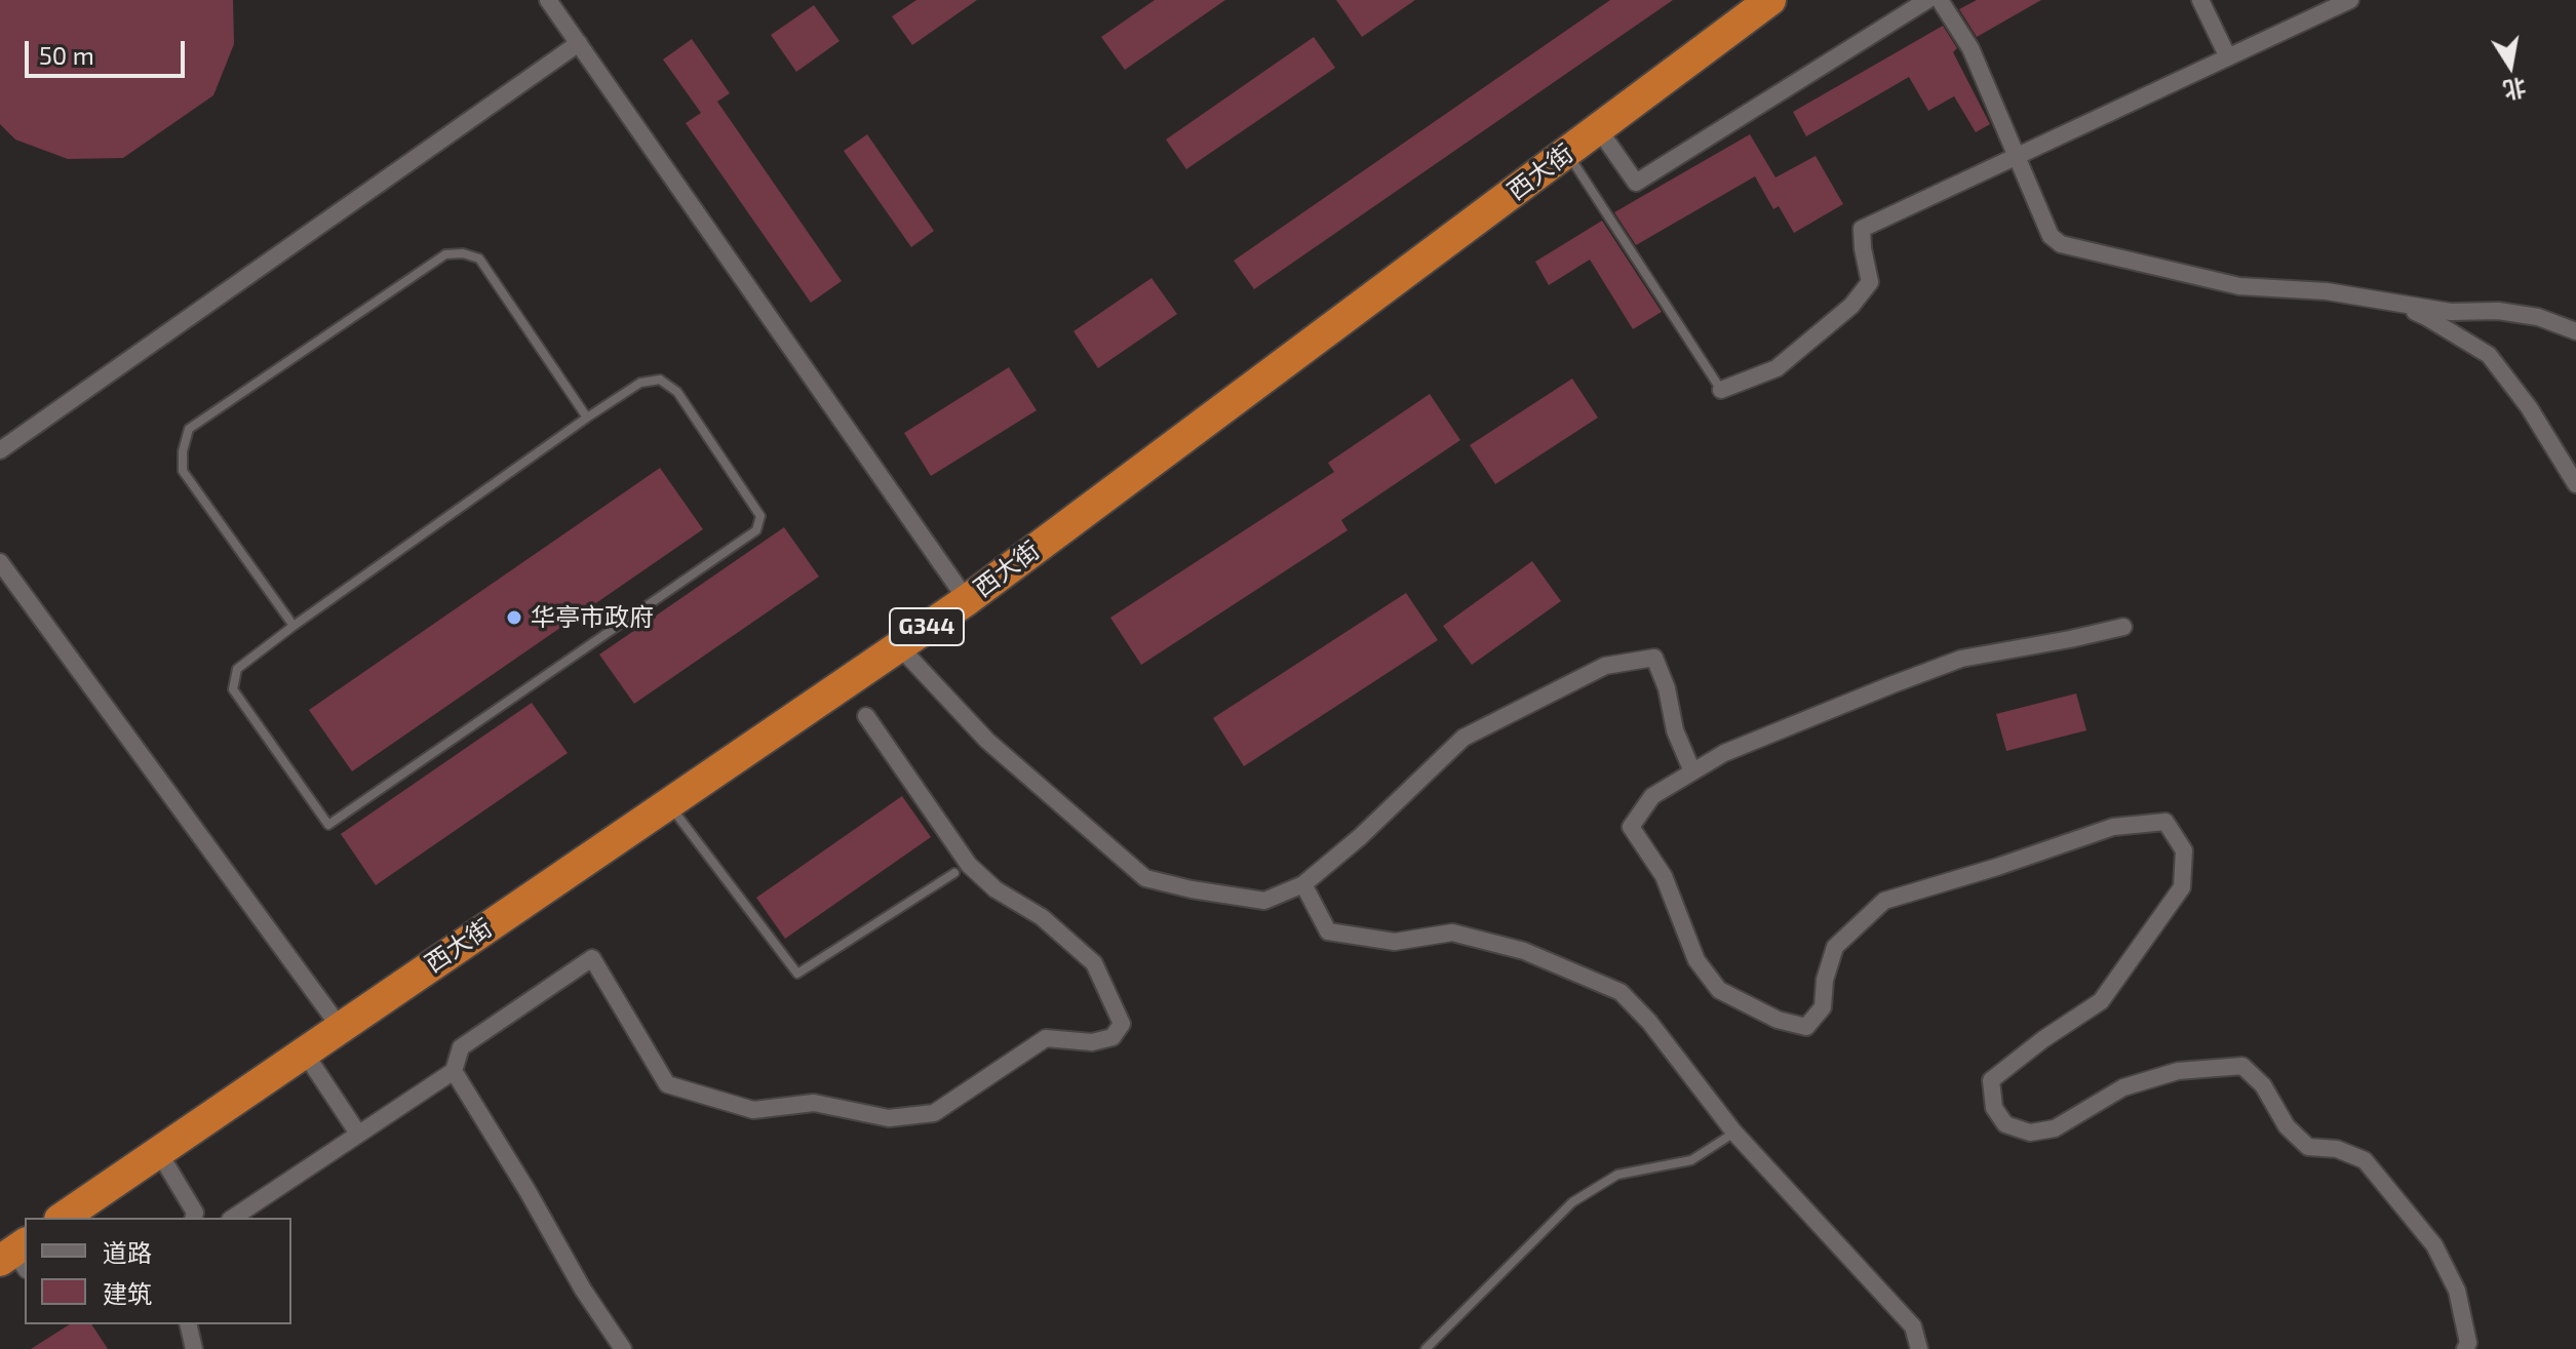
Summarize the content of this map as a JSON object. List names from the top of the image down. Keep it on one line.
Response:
{"streets":{"highway":["西大街","G344"]},"places":["华亭市政府"],"legend":["道路","建筑"],"scale_bar":"50 m","north":"bottom"}
